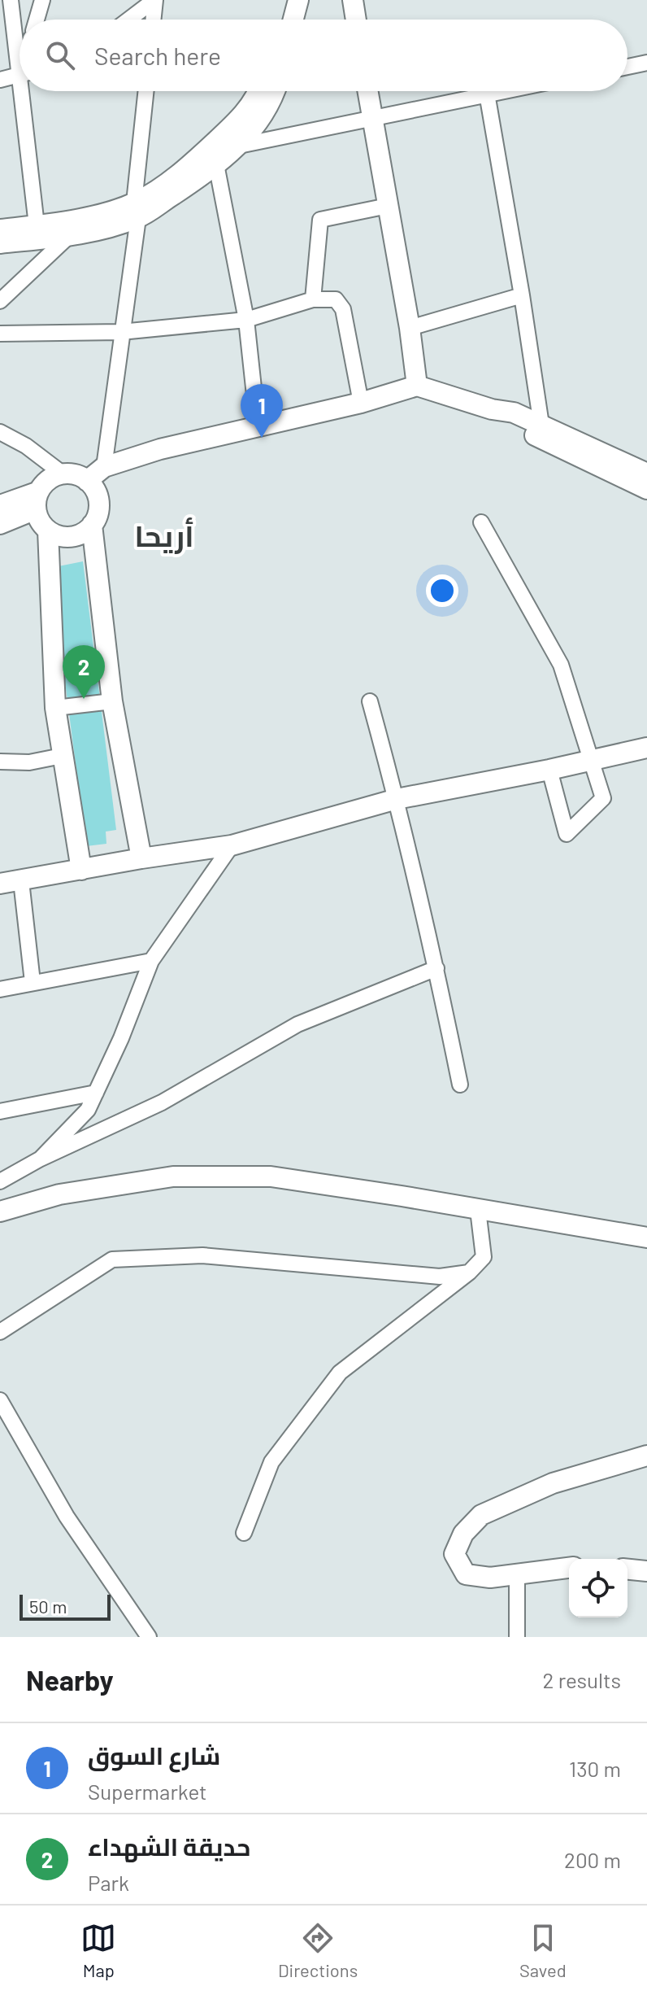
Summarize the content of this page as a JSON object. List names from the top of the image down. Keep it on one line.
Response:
{"districts":["أريحا"],"scale_bar":"50 m","page":{"search":"Search here","pins":["1","2"],"scale":"50 m","heading":["Nearby","2 results"],"list":[{"mark":"1","name":"شارع السوق","note":"Supermarket","value":"130 m"},{"mark":"2","name":"حديقة الشهداء","note":"Park","value":"200 m"}],"nav":["Map","Directions","Saved"]}}
